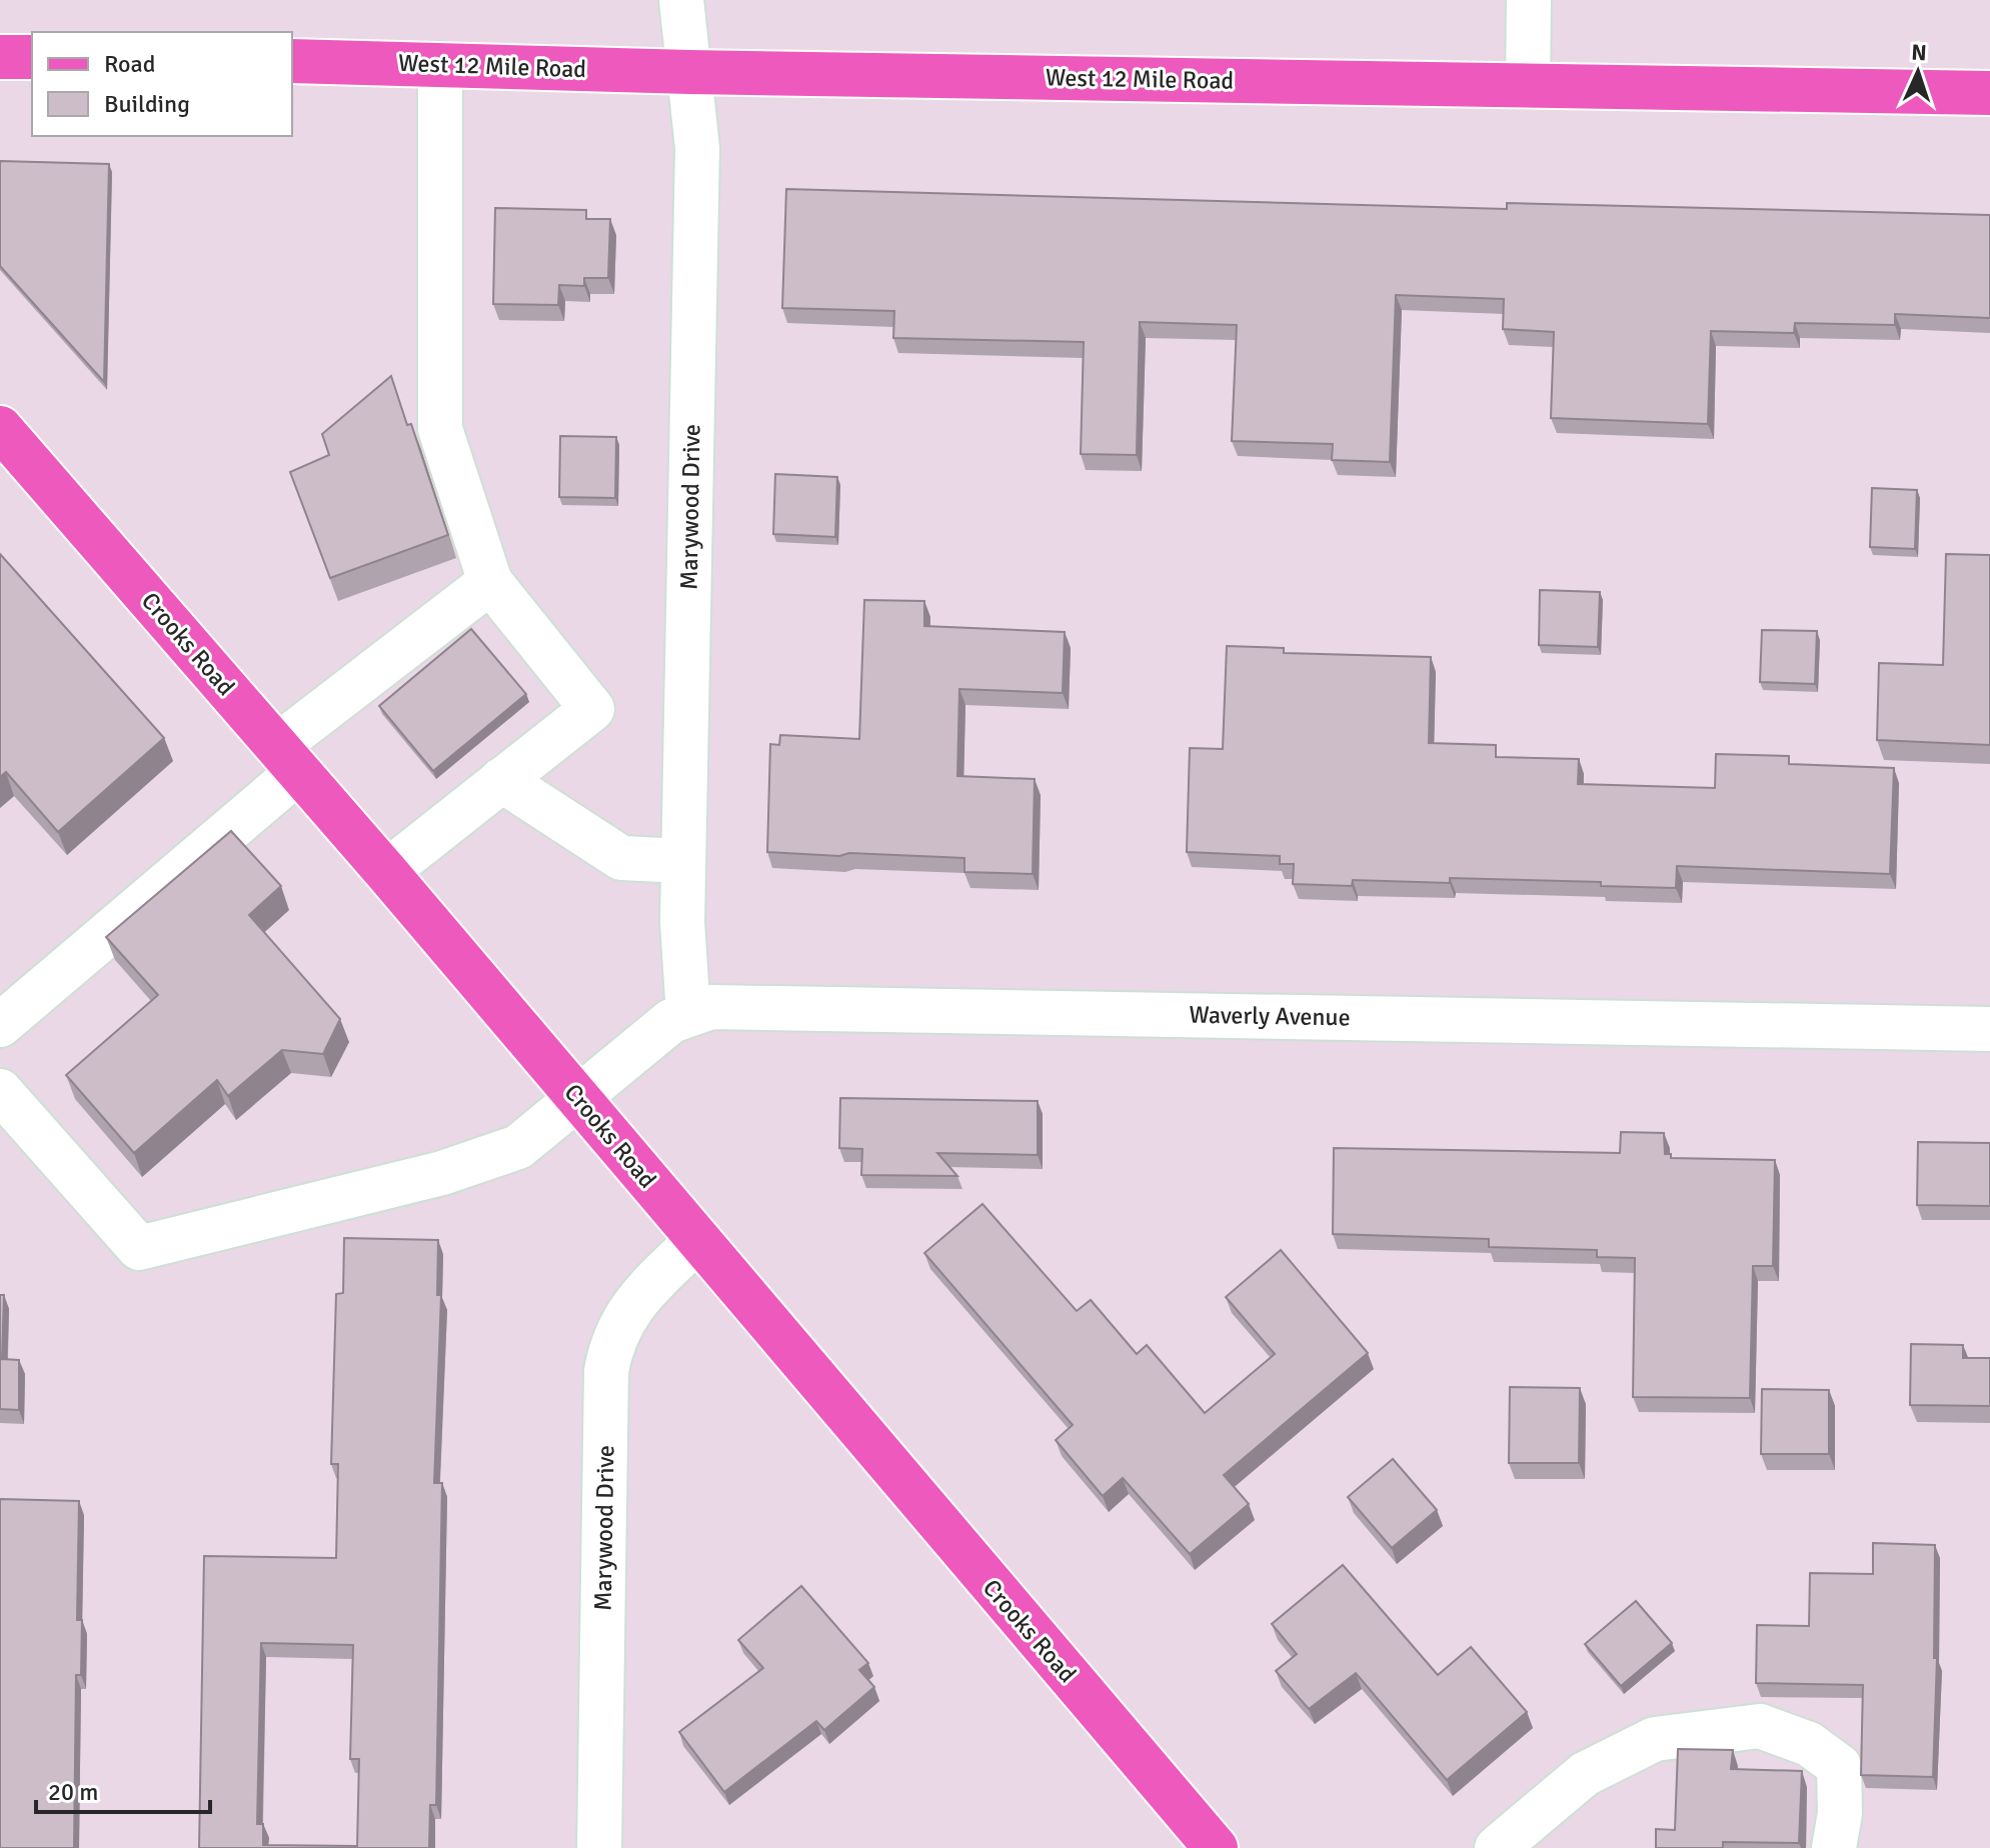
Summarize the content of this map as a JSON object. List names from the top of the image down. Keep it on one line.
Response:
{"streets":{"main road":["West 12 Mile Road","Crooks Road"],"street":["Marywood Drive","Waverly Avenue"]},"crossings":[["West 12 Mile Road","Marywood Drive"],["Marywood Drive","Crooks Road"],["Marywood Drive","Waverly Avenue"],["Crooks Road","Waverly Avenue"]],"legend":["Road","Building"],"scale_bar":"20 m","north":"top"}
